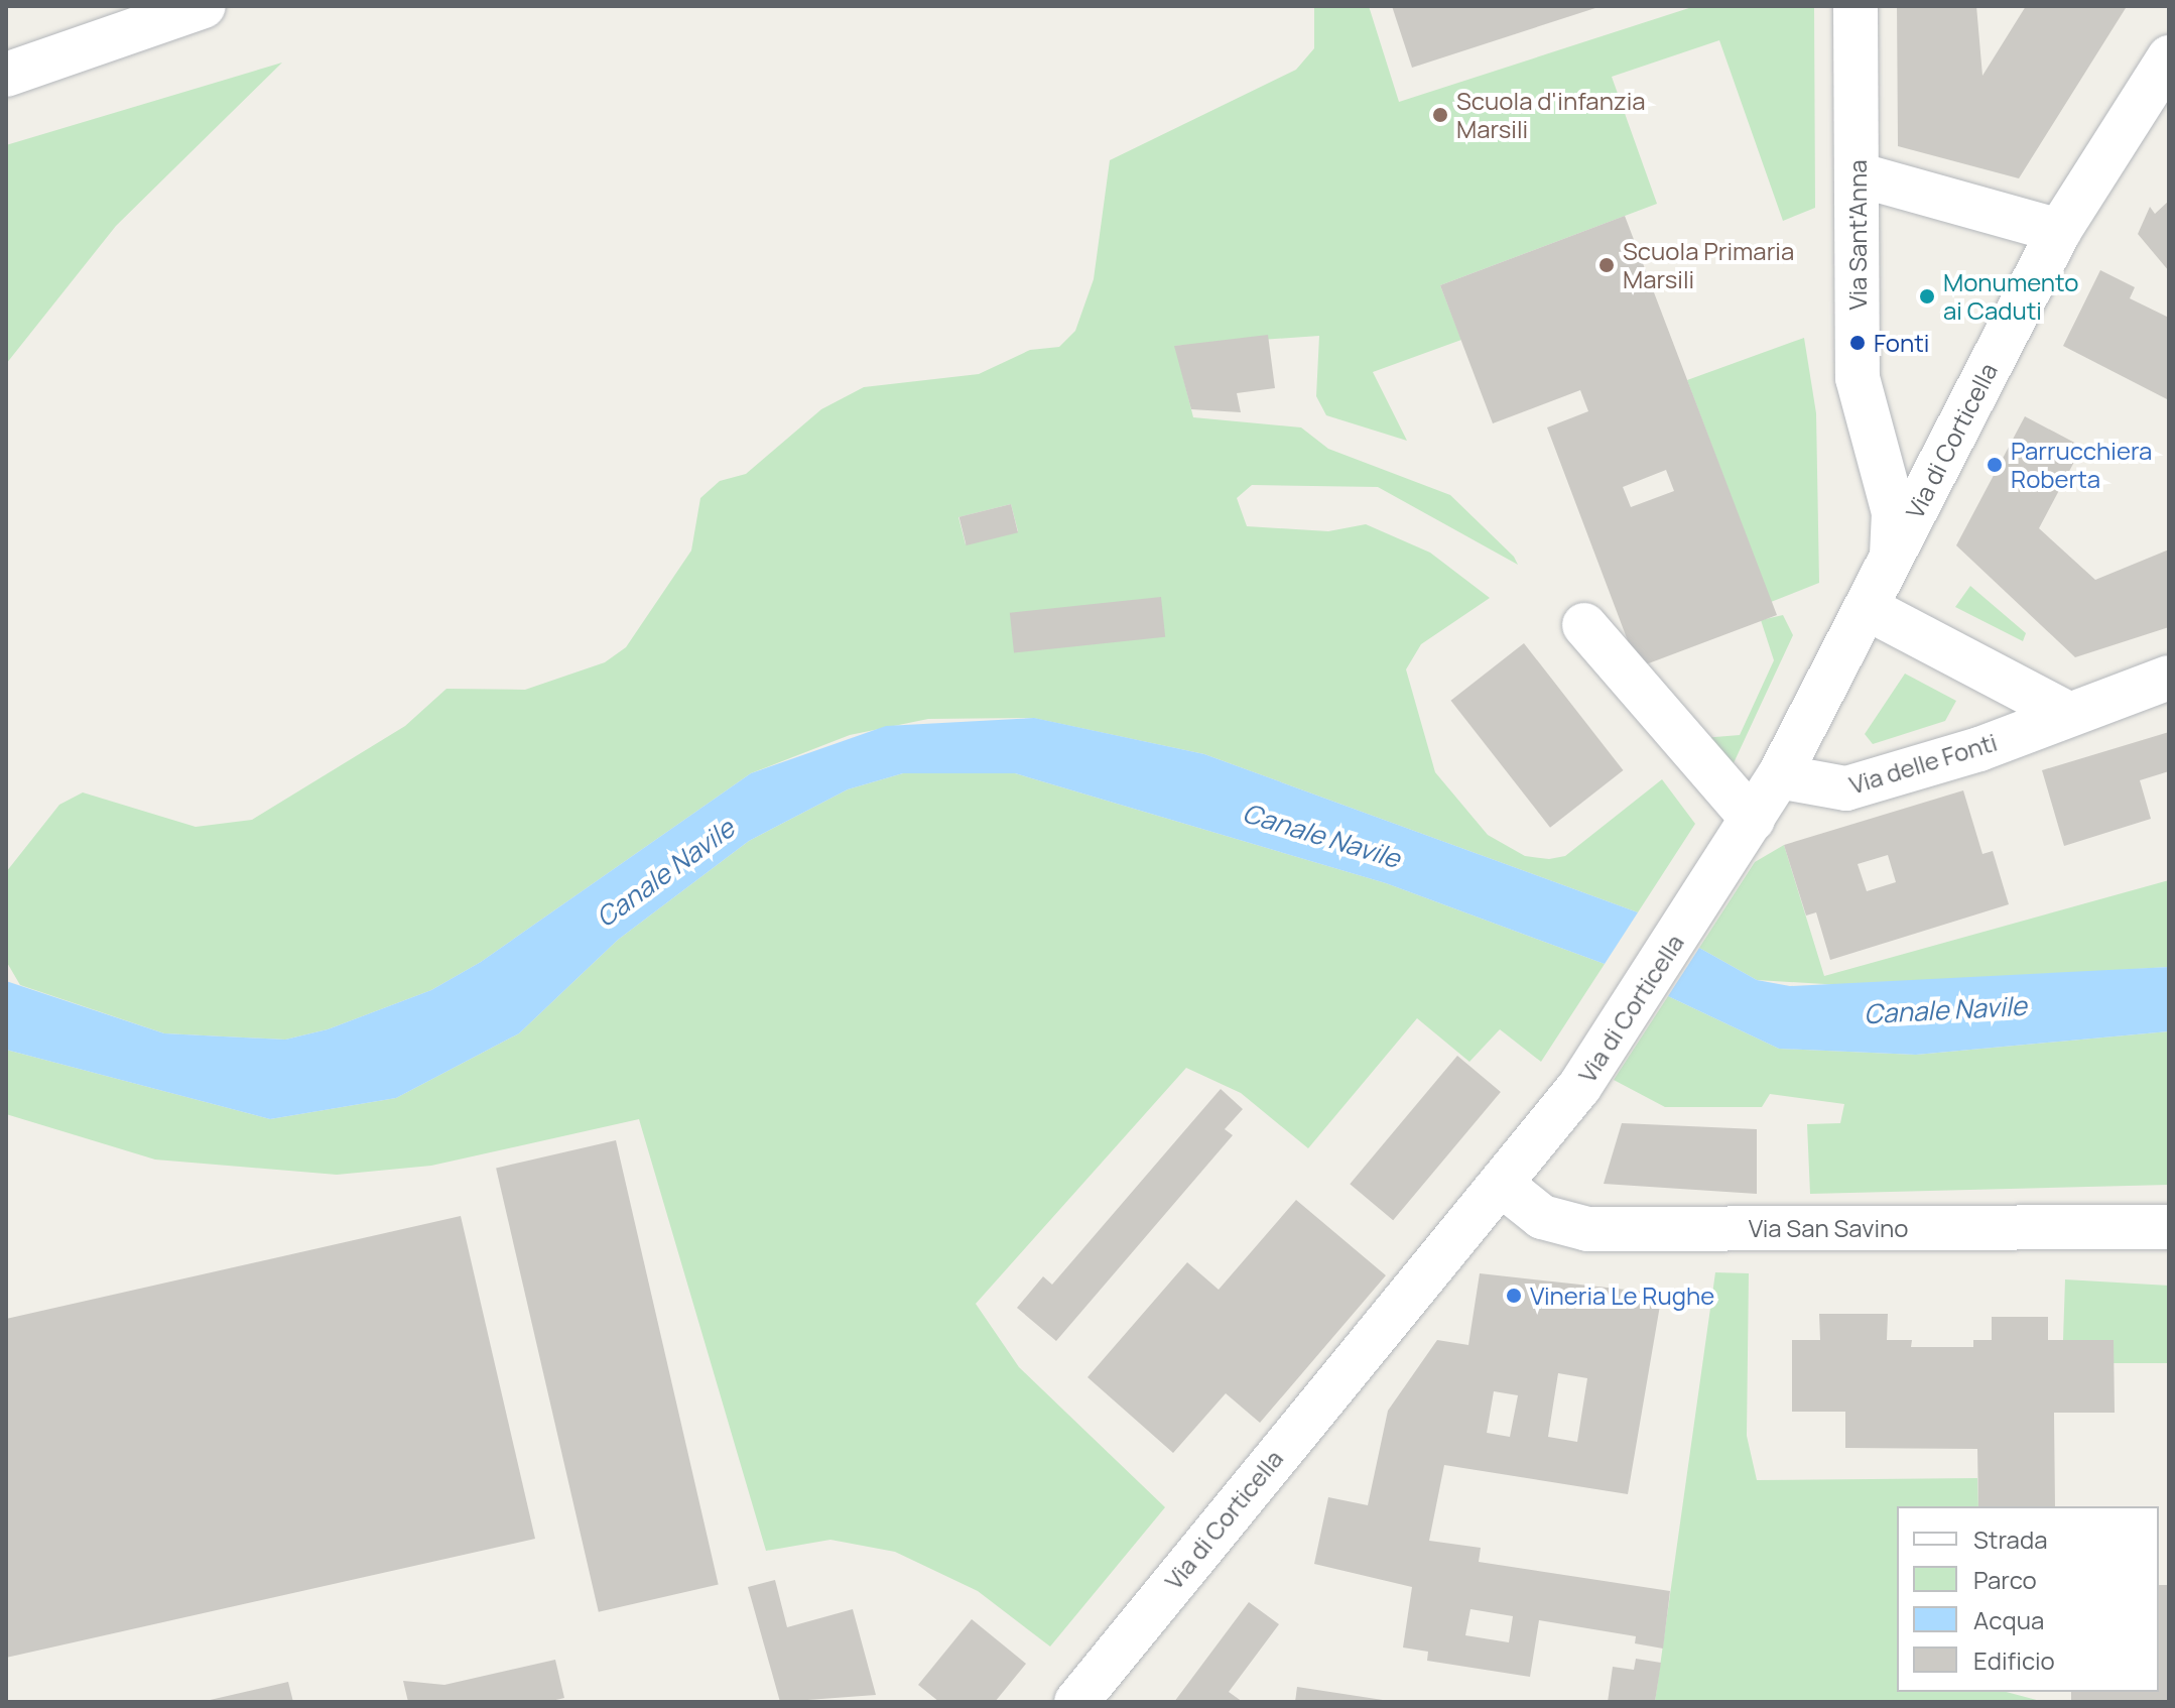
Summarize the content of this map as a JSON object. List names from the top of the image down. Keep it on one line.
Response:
{"streets":{"street":["Via Sant'Anna","Via di Corticella","Via delle Fonti","Via San Savino"]},"crossings":[["Via Sant'Anna","Via di Corticella"],["Via di Corticella","Via delle Fonti"],["Via di Corticella","Via San Savino"]],"water":["Canale Navile"],"places":["Scuola d'infanzia Marsili","Scuola Primaria Marsili","Monumento ai Caduti","Fonti","Parrucchiera Roberta","Vineria Le Rughe"],"legend":["Strada","Parco","Acqua","Edificio"]}
